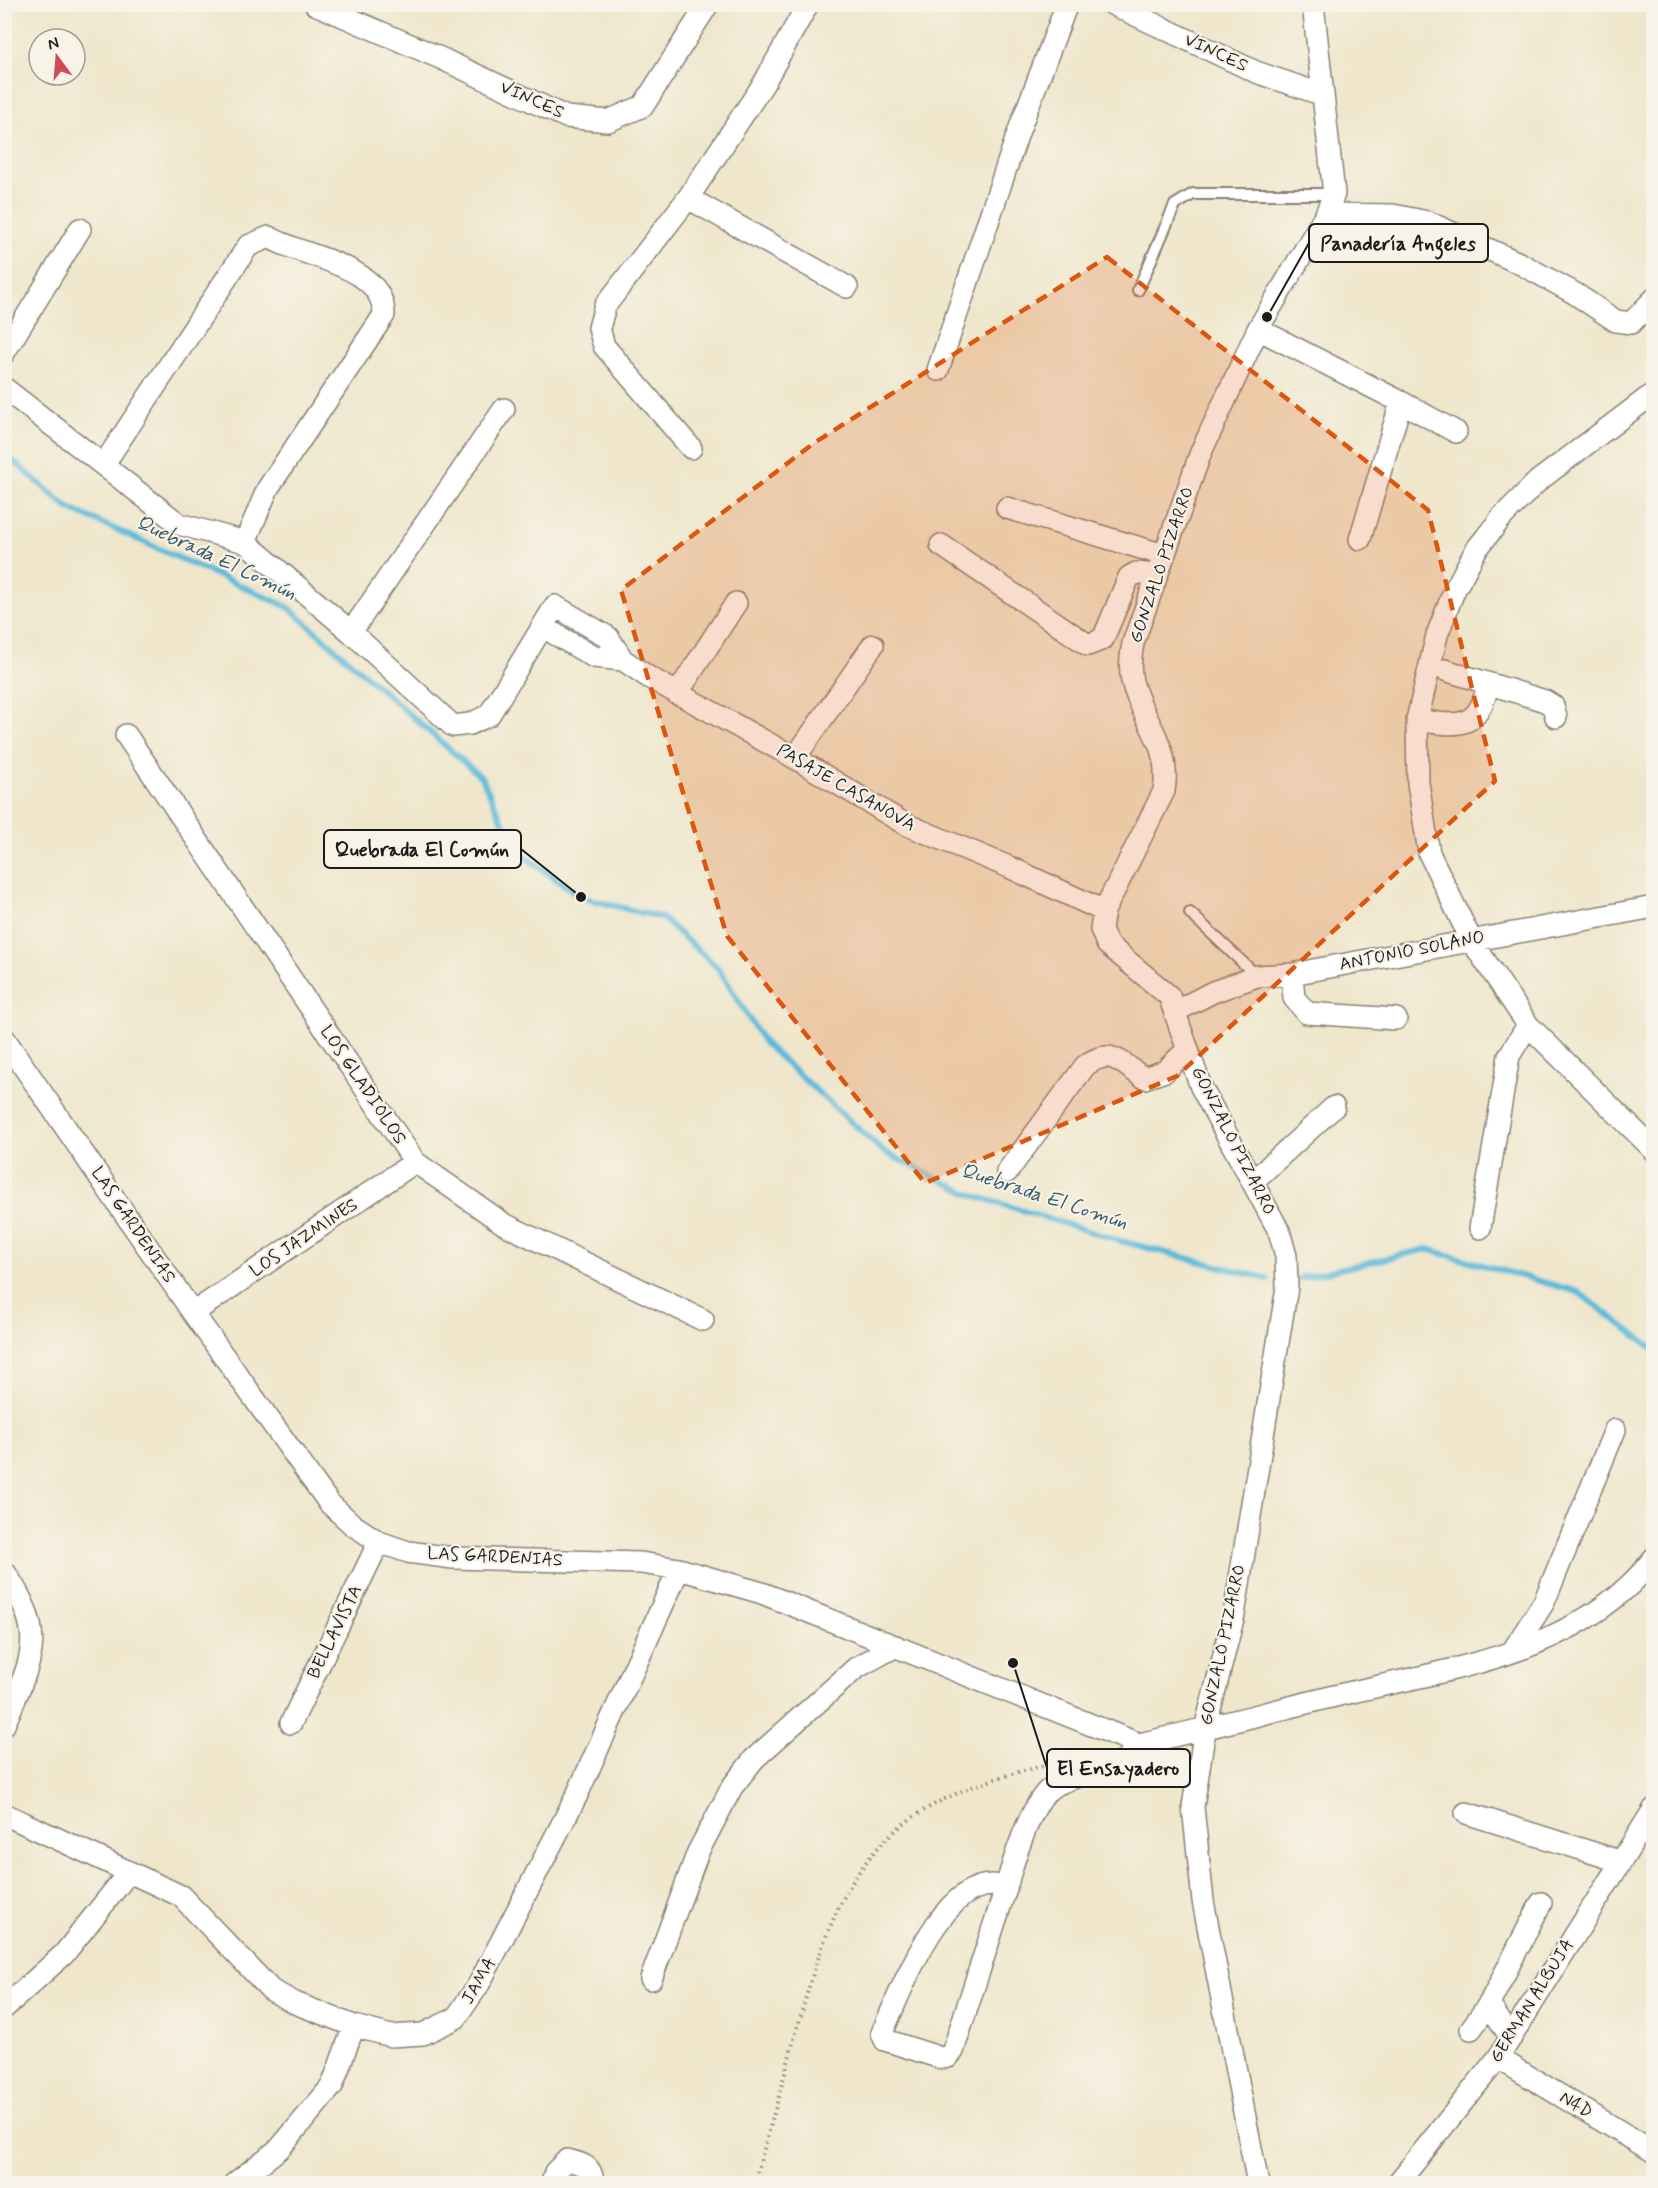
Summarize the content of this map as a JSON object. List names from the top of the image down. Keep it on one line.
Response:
{"streets":{"street":["VINCES","GONZALO PIZARRO","PASAJE CASANOVA","ANTONIO SOLANO","LOS GLADIOLOS","LAS GARDENIAS","LOS JAZMINES","BELLAVISTA","JAMA","GERMAN ALBUJA","N4D"]},"crossings":[["VINCES","GONZALO PIZARRO"],["GONZALO PIZARRO","PASAJE CASANOVA"],["GONZALO PIZARRO","ANTONIO SOLANO"],["LOS GLADIOLOS","LOS JAZMINES"],["LAS GARDENIAS","LOS JAZMINES"],["LAS GARDENIAS","BELLAVISTA"],["LAS GARDENIAS","JAMA"],["GERMAN ALBUJA","N4D"]],"water":["Quebrada El Común"],"places":["Panadería Angeles","Quebrada El Común","El Ensayadero"],"north":"top"}
